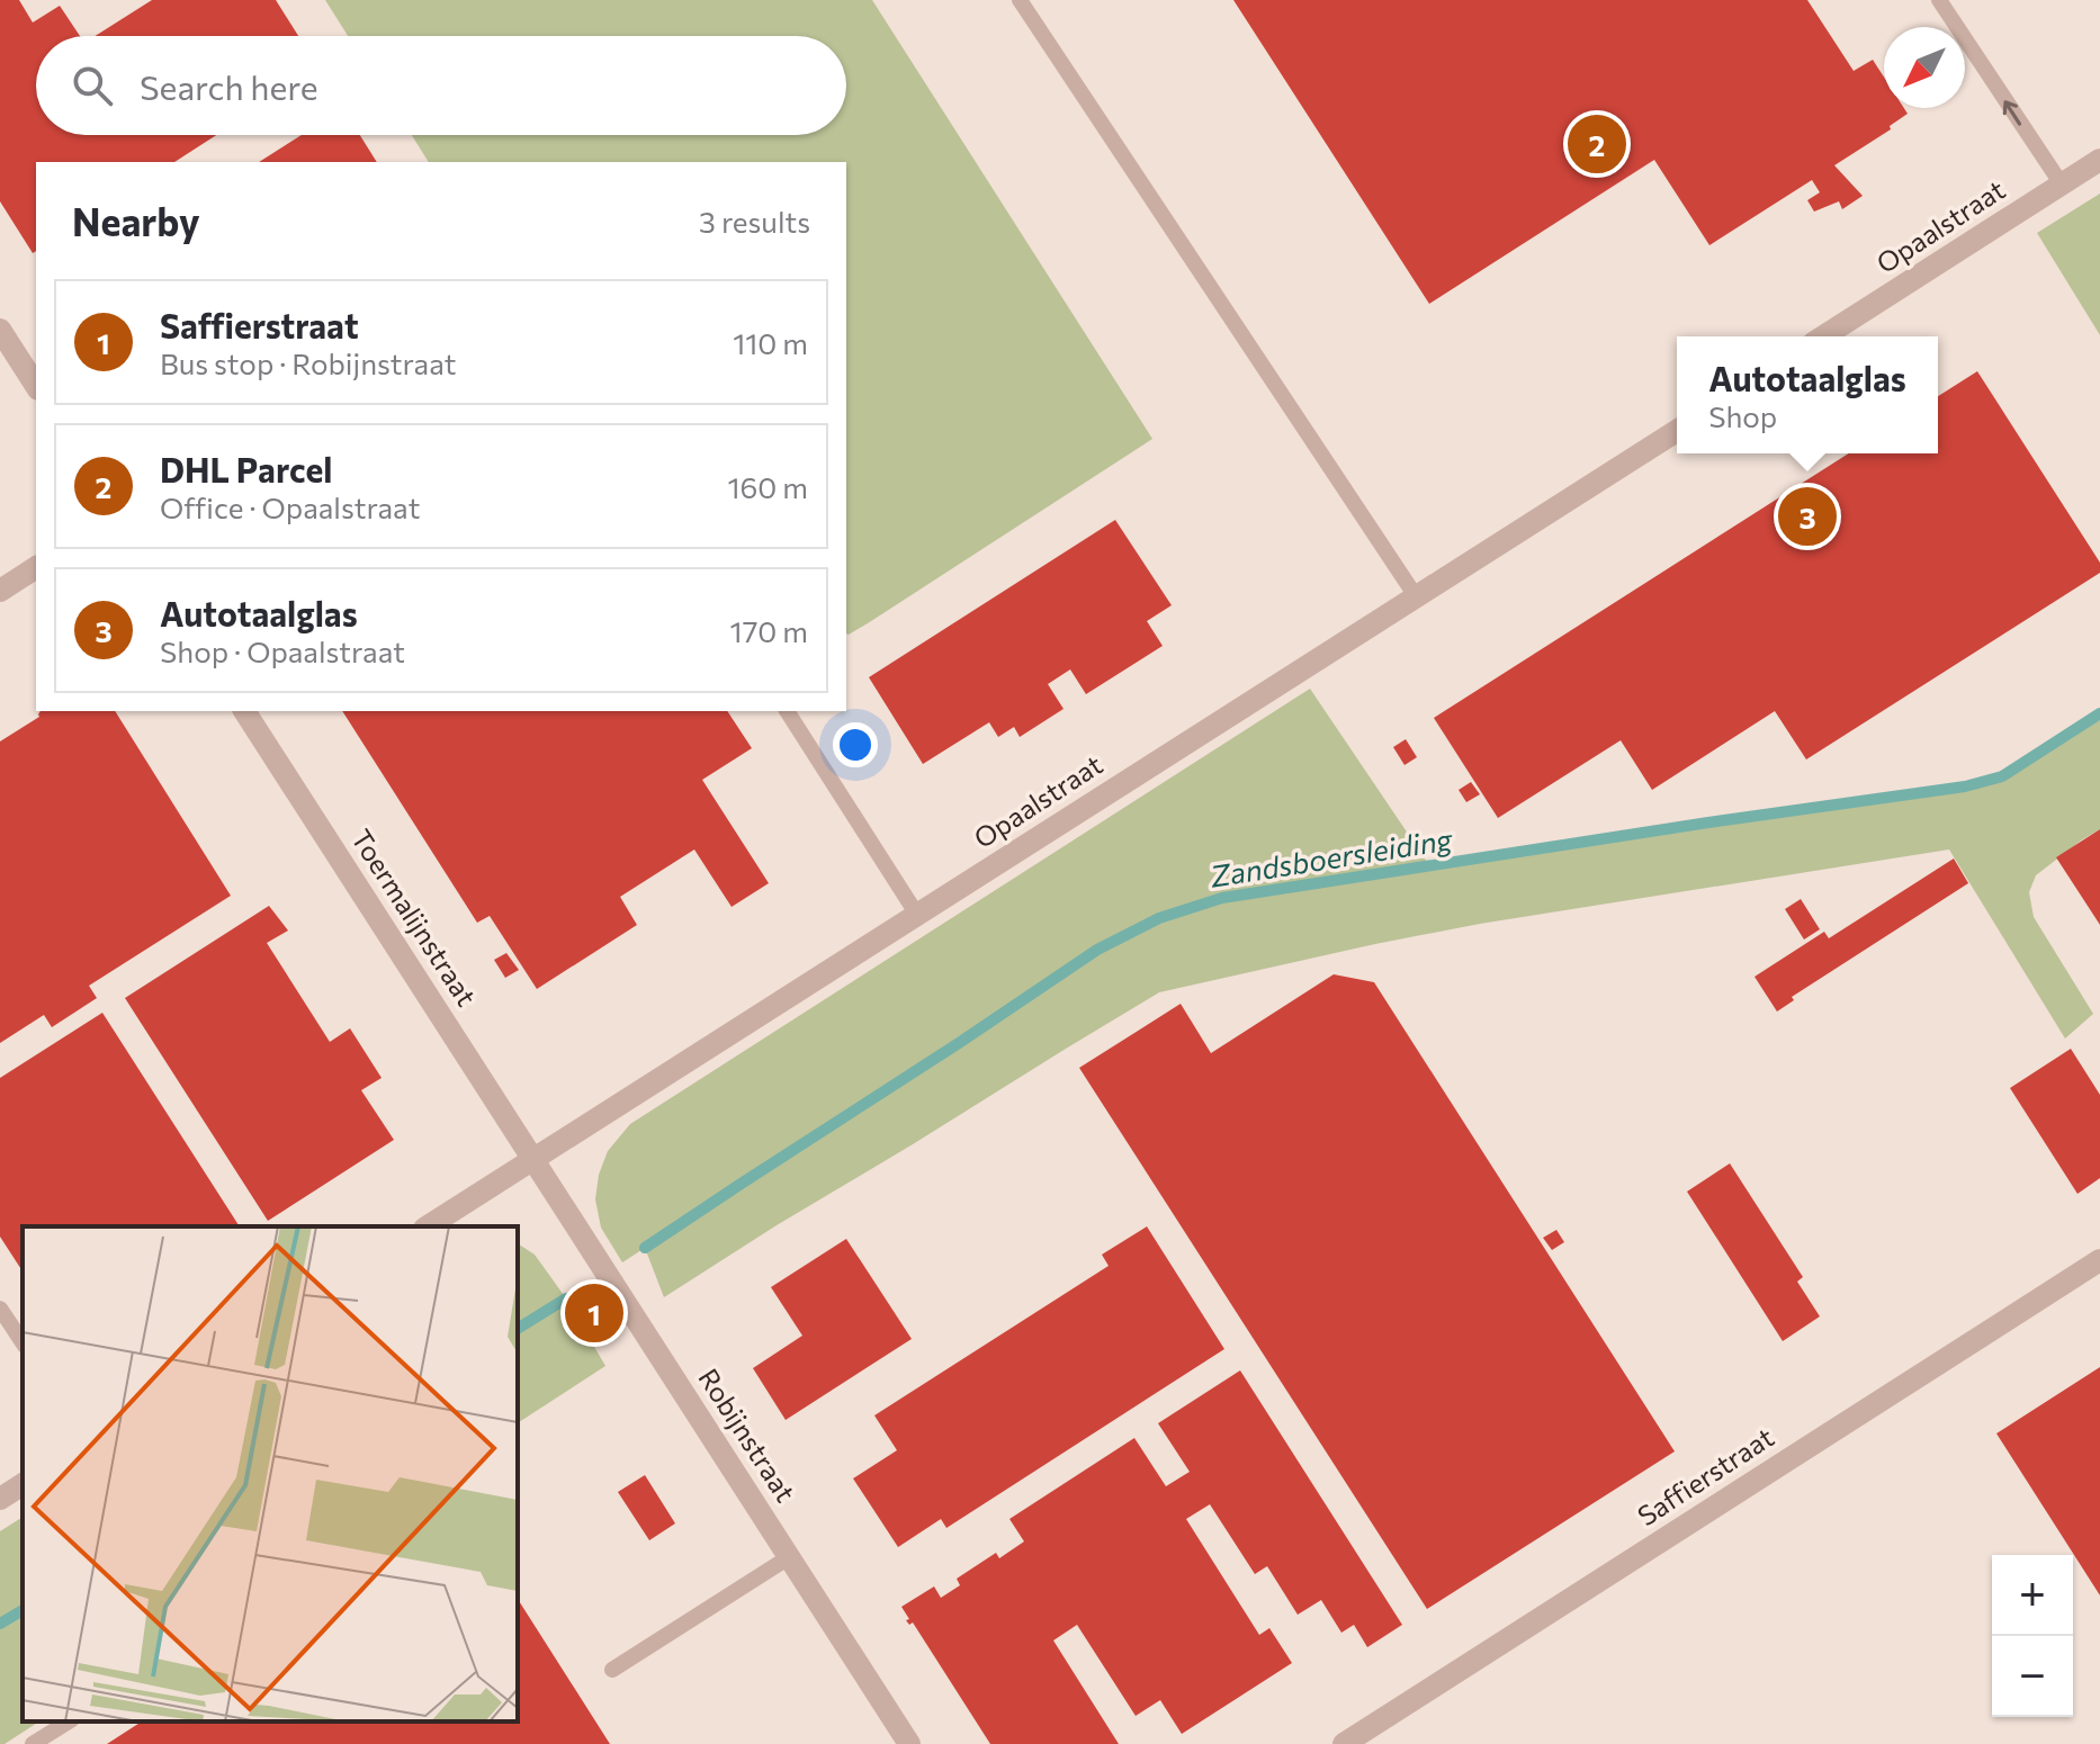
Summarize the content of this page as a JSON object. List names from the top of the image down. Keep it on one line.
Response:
{"streets":{"street":["Opaalstraat","Toermalijnstraat","Robijnstraat","Saffierstraat"]},"crossings":[["Opaalstraat","Toermalijnstraat"],["Opaalstraat","Robijnstraat"],["Toermalijnstraat","Robijnstraat"]],"water":["Zandsboersleiding"],"north":"bottom left","page":{"search":"Search here","pins":["2","3","1"],"heading":["Nearby","3 results"],"list":[{"mark":"1","name":"Saffierstraat","note":"Bus stop · Robijnstraat","value":"110 m"},{"mark":"2","name":"DHL Parcel","note":"Office · Opaalstraat","value":"160 m"},{"mark":"3","name":"Autotaalglas","note":"Shop · Opaalstraat","value":"170 m"}],"popup":["Autotaalglas","Shop"],"map_buttons":["+","−"]}}
